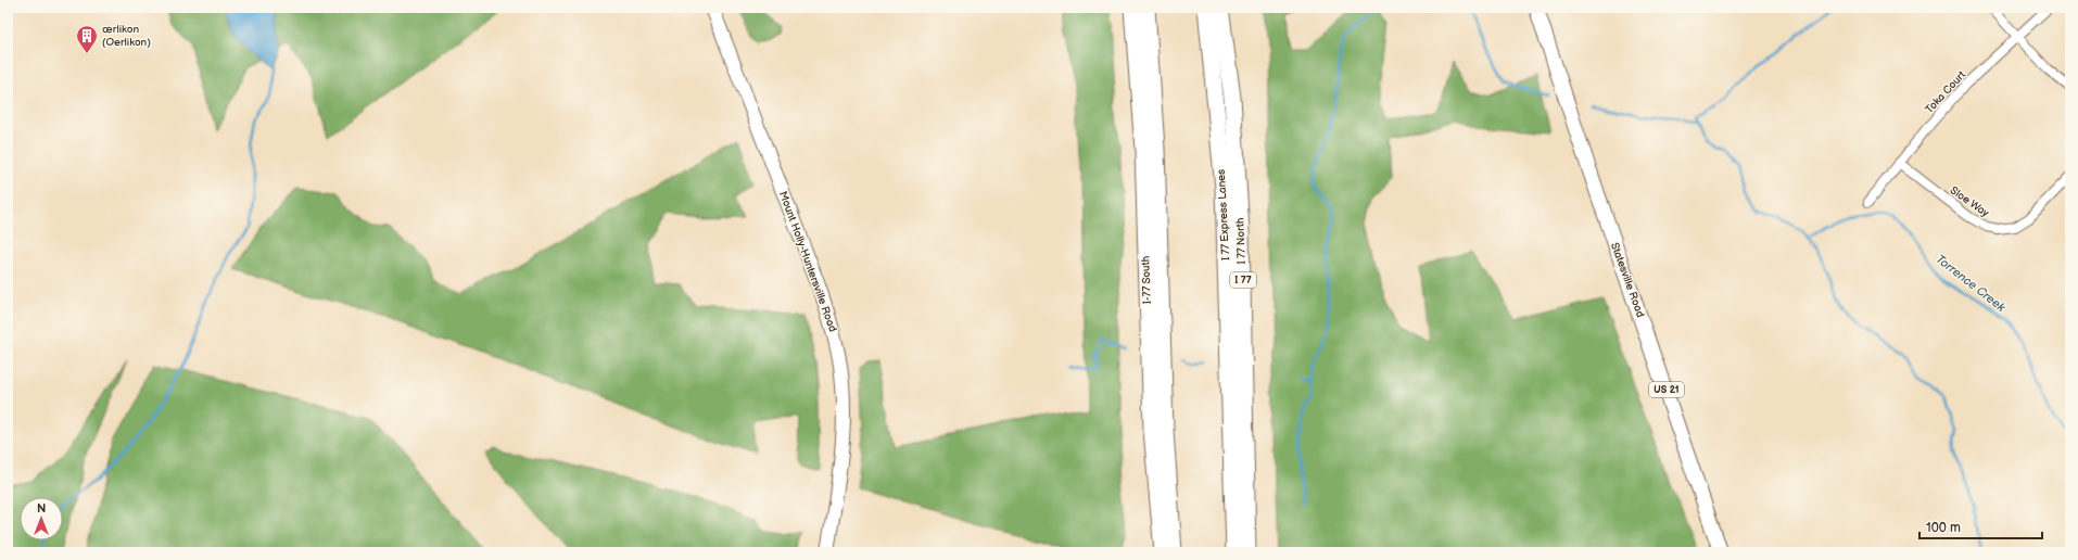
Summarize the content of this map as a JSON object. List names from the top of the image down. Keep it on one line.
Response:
{"streets":{"highway":["I 77 Express Lanes","I 77 North","I-77 South","I 77"],"main road":["Mount Holly-Huntersville Road","Statesville Road","US 21"],"street":["Toka Court","Sloe Way"]},"crossings":[["Toka Court","Sloe Way"]],"water":["Torrence Creek"],"places":{"building":["œrlikon (Oerlikon)"]},"scale_bar":"100 m","north":"top"}
